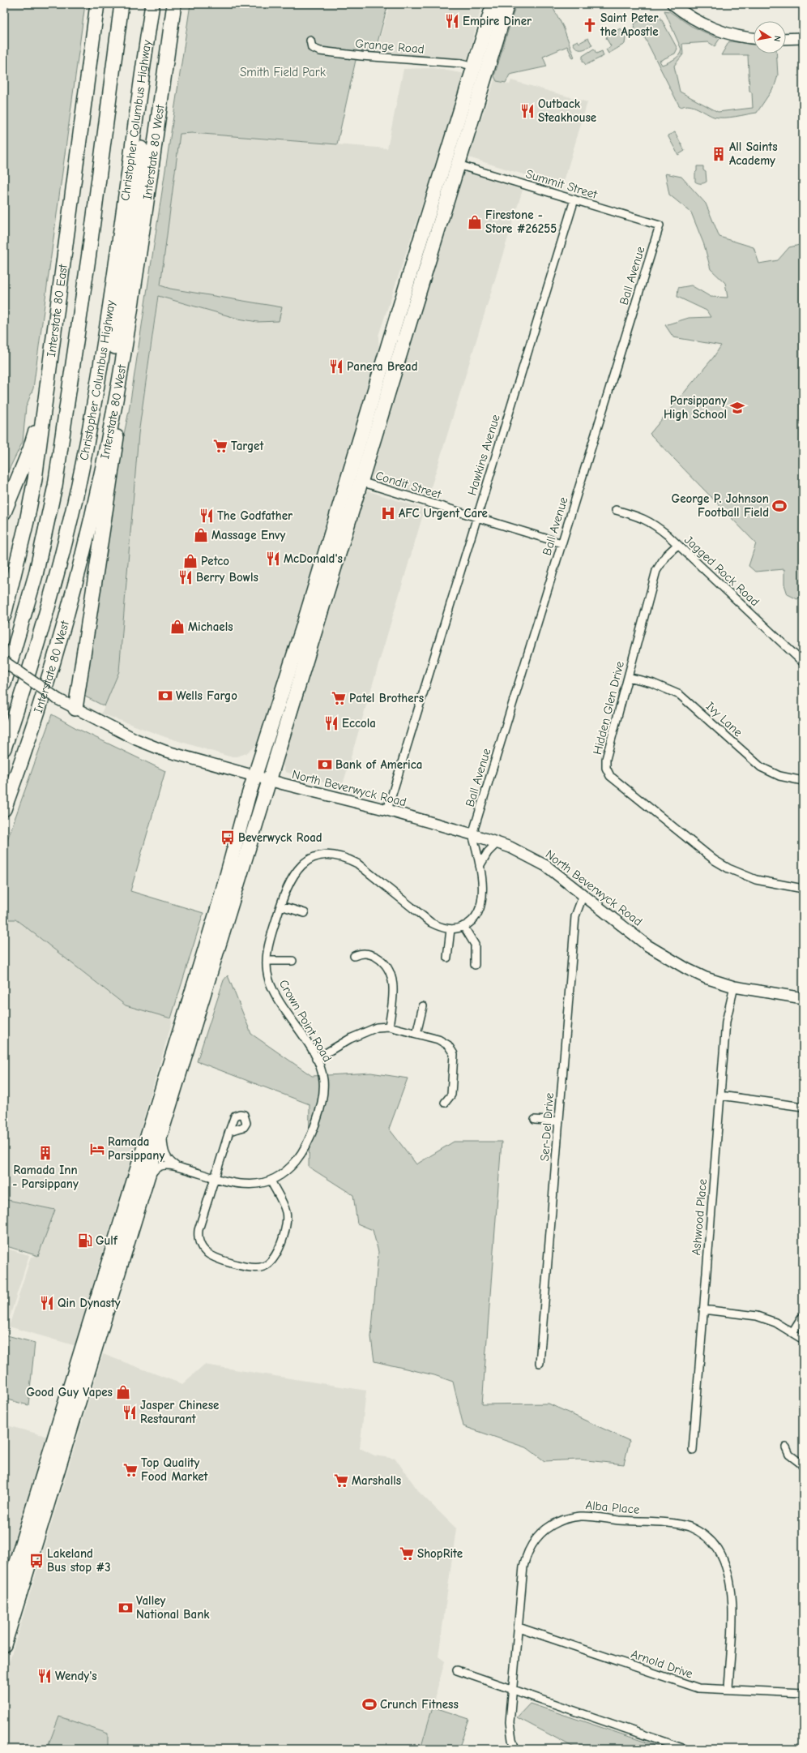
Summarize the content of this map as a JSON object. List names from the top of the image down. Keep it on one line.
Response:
{"streets":{"highway":["Christopher Columbus Highway","Interstate 80 West","Interstate 80 East"],"street":["Grange Road","Summit Street","Ball Avenue","Hawkins Avenue","Condit Street","Jagged Rock Road","Hidden Glen Drive","Ivy Lane","North Beverwyck Road","Crown Point Road","Ser-Del Drive","Ashwood Place","Alba Place","Arnold Drive"]},"crossings":[["Summit Street","Ball Avenue"],["Summit Street","Hawkins Avenue"],["Ball Avenue","Condit Street"],["Ball Avenue","North Beverwyck Road"],["Hawkins Avenue","Condit Street"],["Hawkins Avenue","North Beverwyck Road"],["Jagged Rock Road","Hidden Glen Drive"],["Hidden Glen Drive","Ivy Lane"],["North Beverwyck Road","Ser-Del Drive"],["North Beverwyck Road","Ashwood Place"],["Alba Place","Arnold Drive"]],"parks":["Smith Field Park"],"places":{"restaurant":["Empire Diner","Outback Steakhouse","Panera Bread","The Godfather","McDonald's","Berry Bowls","Eccola","Qin Dynasty","Jasper Chinese Restaurant","Wendy's"],"church":["Saint Peter the Apostle"],"building":["All Saints Academy","Ramada Inn - Parsippany"],"shop":["Firestone - Store #26255","Massage Envy","Petco","Michaels","Good Guy Vapes"],"school or university":["Parsippany High School"],"supermarket":["Target","Patel Brothers","Top Quality Food Market","Marshalls","ShopRite"],"sports":["George P. Johnson Football Field","Crunch Fitness"],"hospital":["AFC Urgent Care"],"bank":["Wells Fargo","Bank of America","Valley National Bank"],"bus stop":["Beverwyck Road","Lakeland Bus stop #3"],"hotel":["Ramada Parsippany"],"fuel station":["Gulf"]},"north":"right"}
